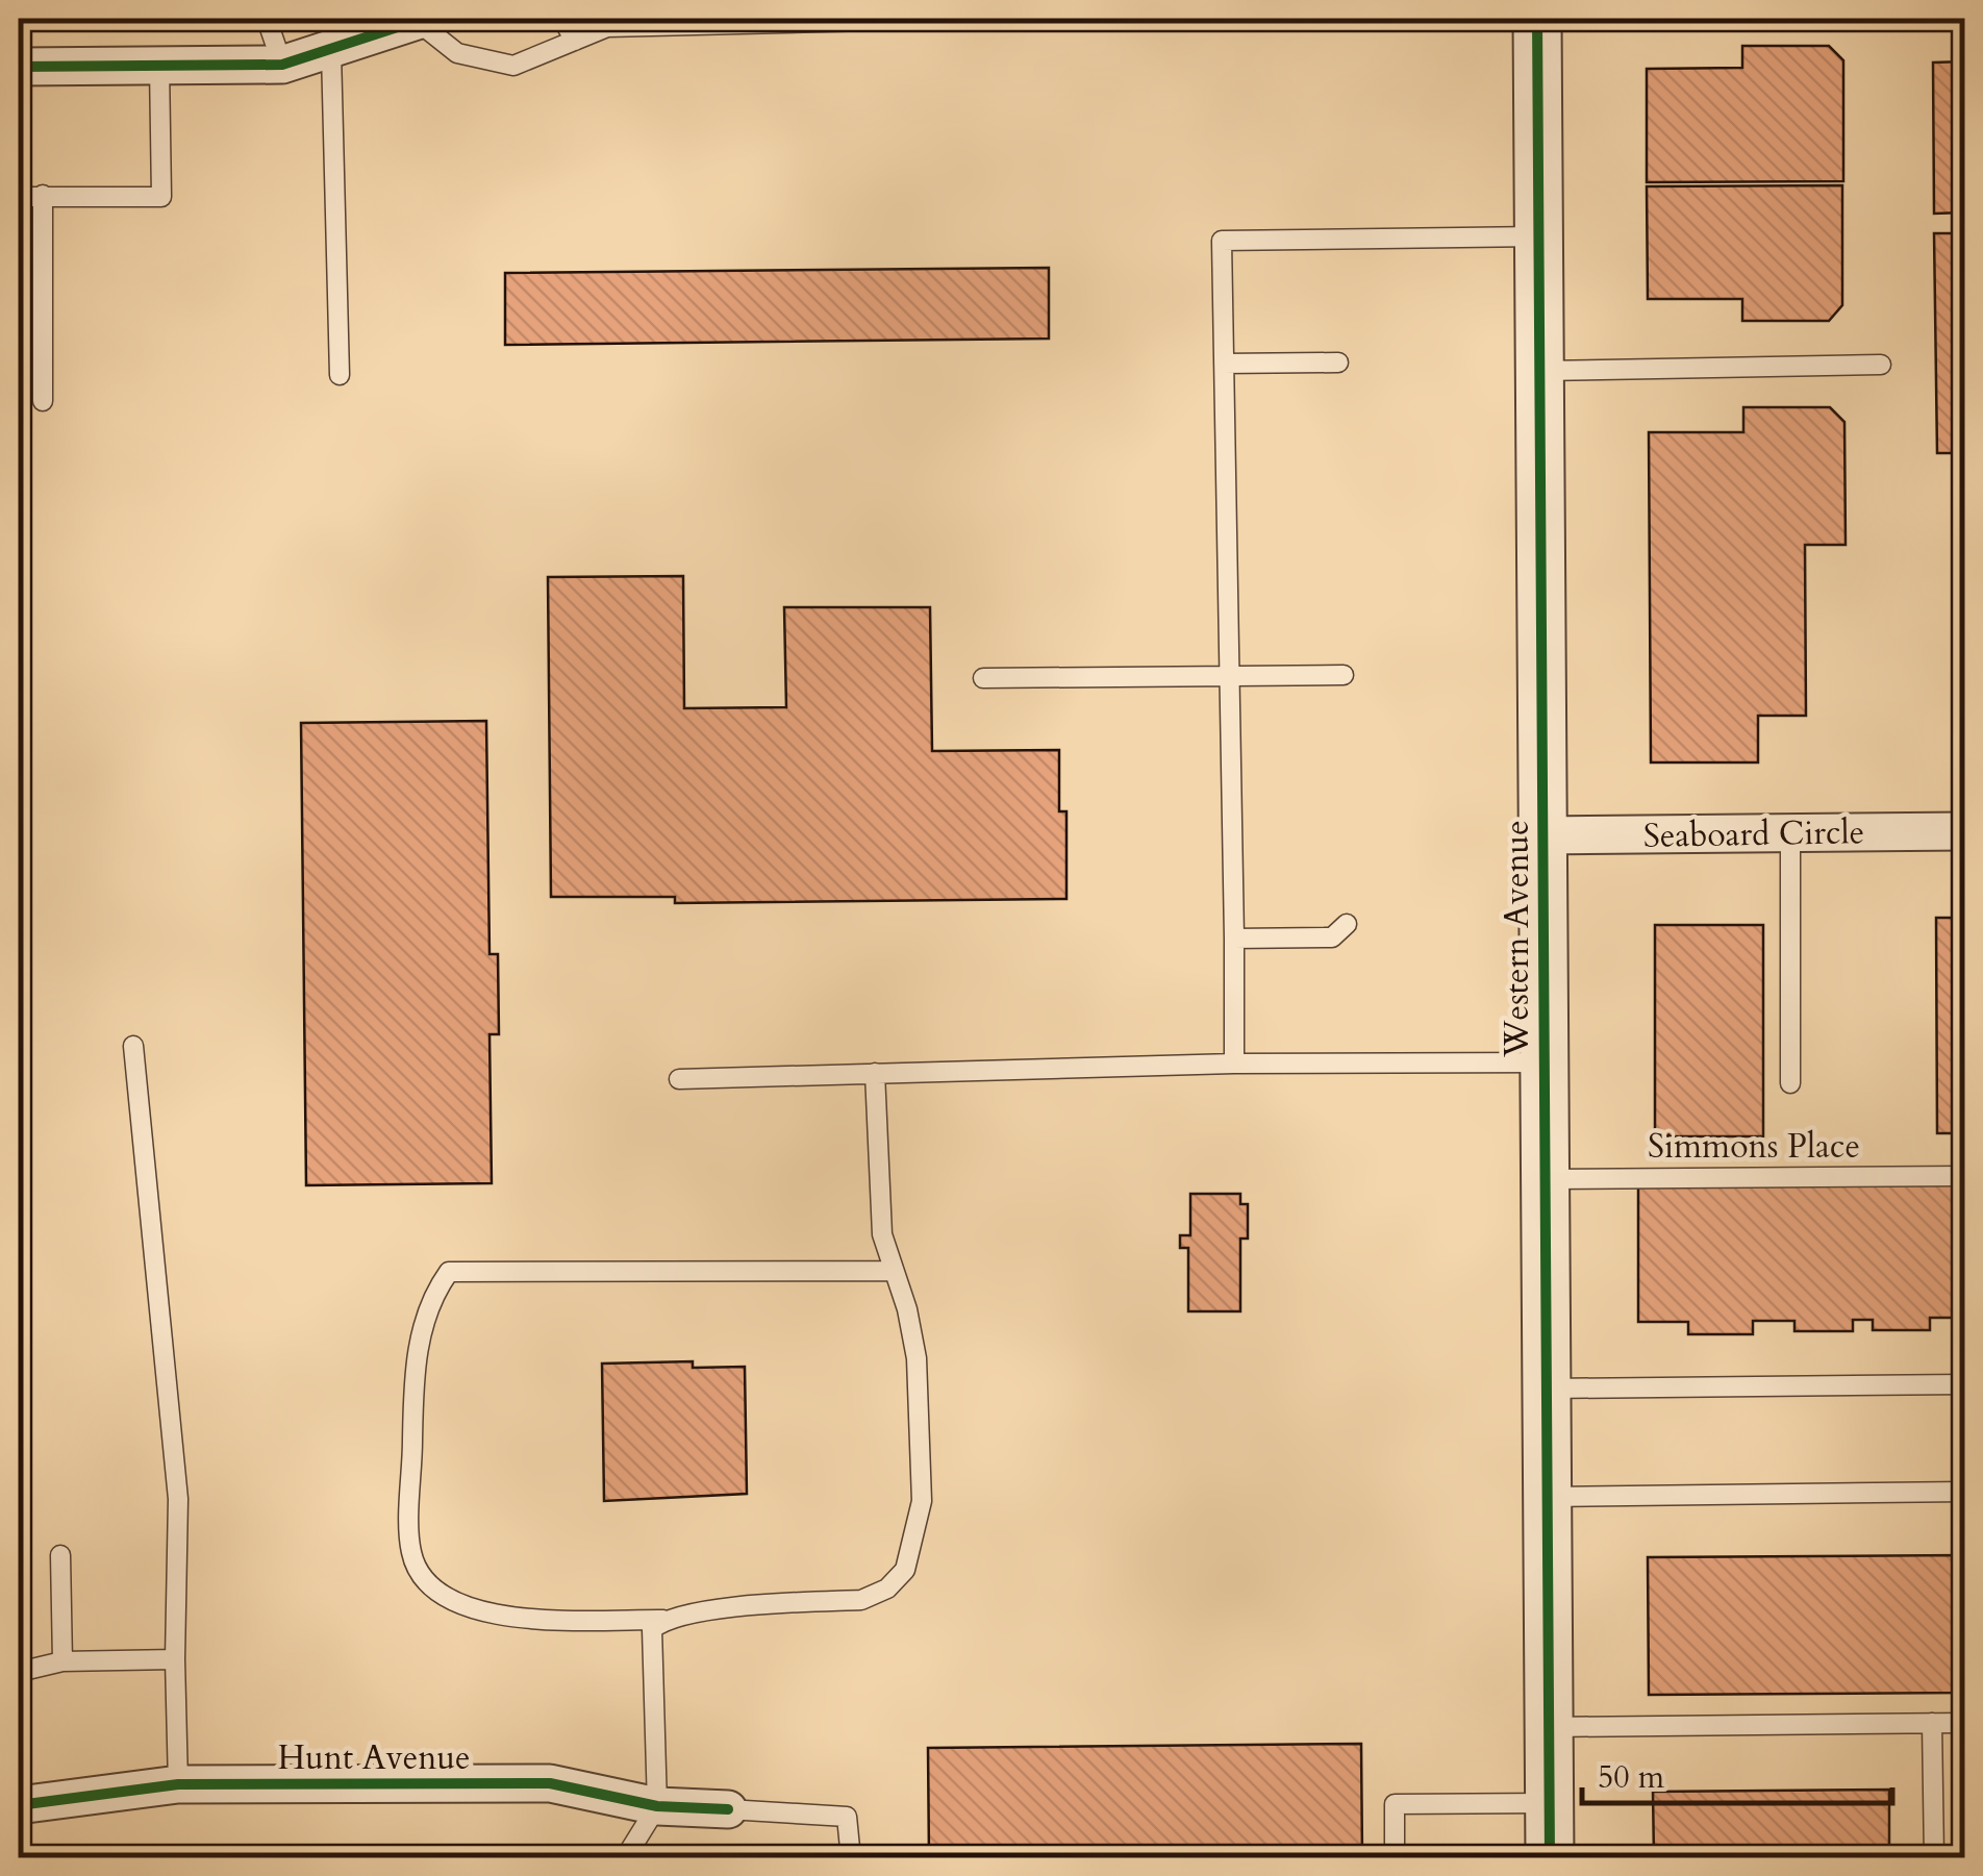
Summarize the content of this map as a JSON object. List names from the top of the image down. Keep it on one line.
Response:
{"streets":{"street":["Seaboard Circle","Western Avenue","Hunt Avenue"],"lane":["Simmons Place"]},"crossings":[["Seaboard Circle","Western Avenue"],["Western Avenue","Simmons Place"]],"scale_bar":"50 m"}
